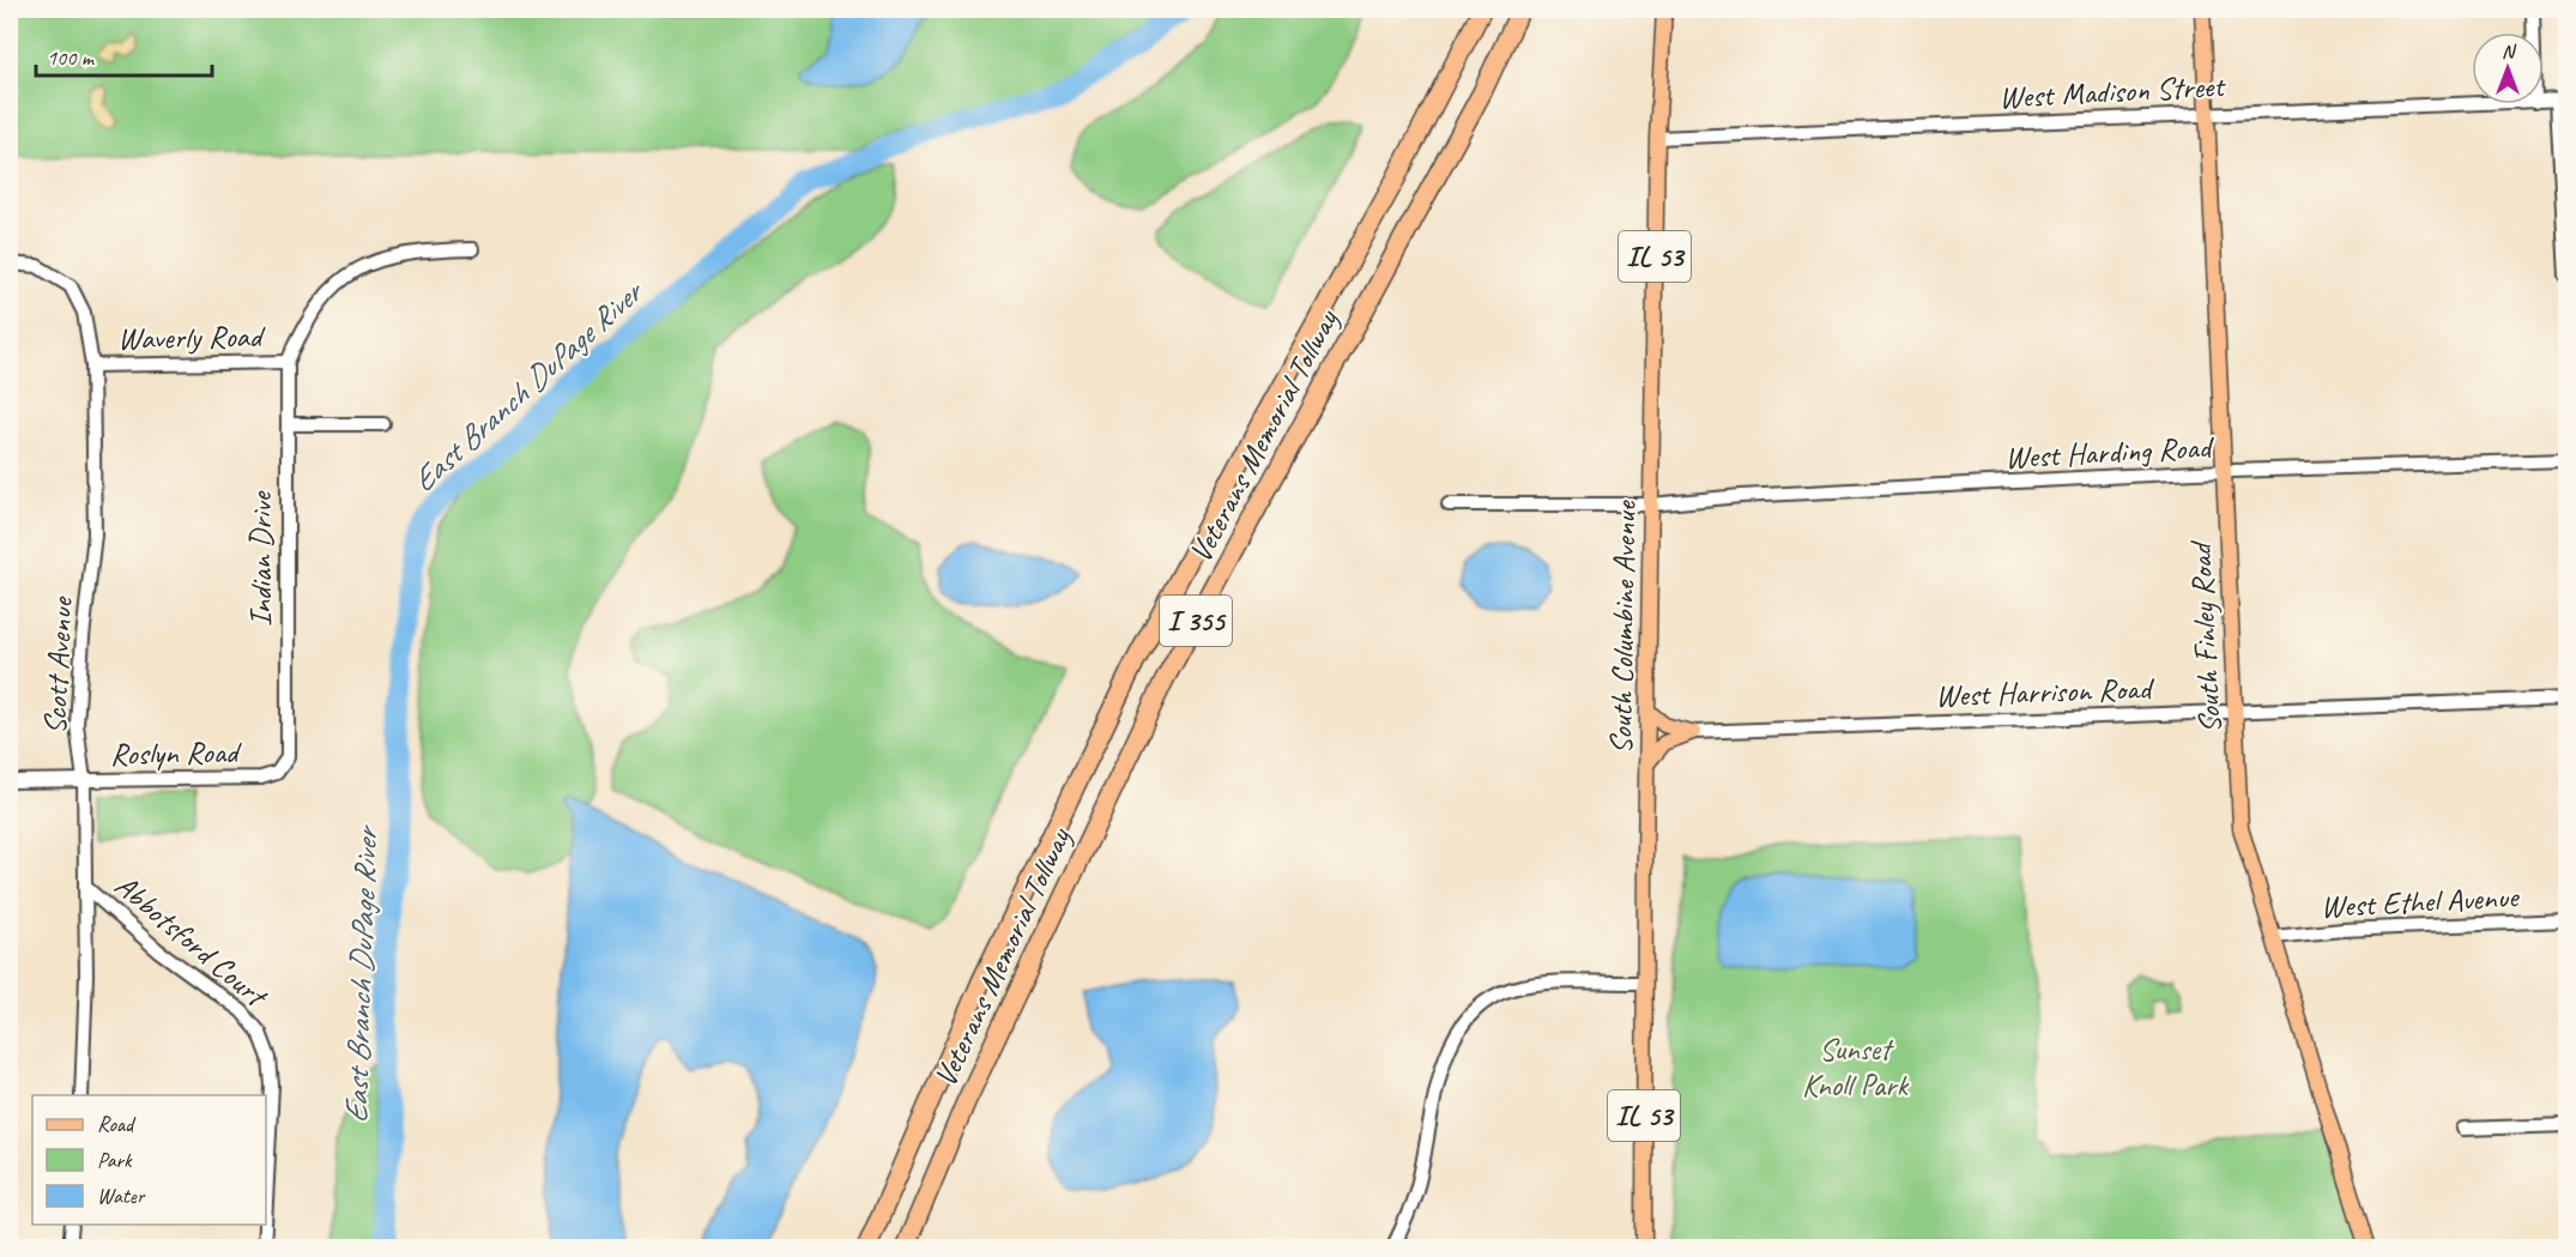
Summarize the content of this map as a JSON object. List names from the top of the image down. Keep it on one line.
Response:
{"streets":{"highway":["Veterans Memorial Tollway","I 355"],"main road":["IL 53","South Columbine Avenue","South Finley Road"],"street":["West Madison Street","Waverly Road","West Harding Road","Indian Drive","Scott Avenue","West Harrison Road","Roslyn Road","West Ethel Avenue","Abbotsford Court"]},"crossings":[["West Madison Street","South Columbine Avenue"],["West Madison Street","South Finley Road"],["Waverly Road","Indian Drive"],["Waverly Road","Scott Avenue"],["West Harding Road","South Columbine Avenue"],["West Harding Road","South Finley Road"],["Indian Drive","Roslyn Road"],["South Finley Road","West Harrison Road"],["South Finley Road","West Ethel Avenue"],["Scott Avenue","Roslyn Road"],["Scott Avenue","Abbotsford Court"]],"water":["East Branch DuPage River"],"parks":["Sunset Knoll Park"],"legend":["Road","Park","Water"],"scale_bar":"100 m","north":"top"}
